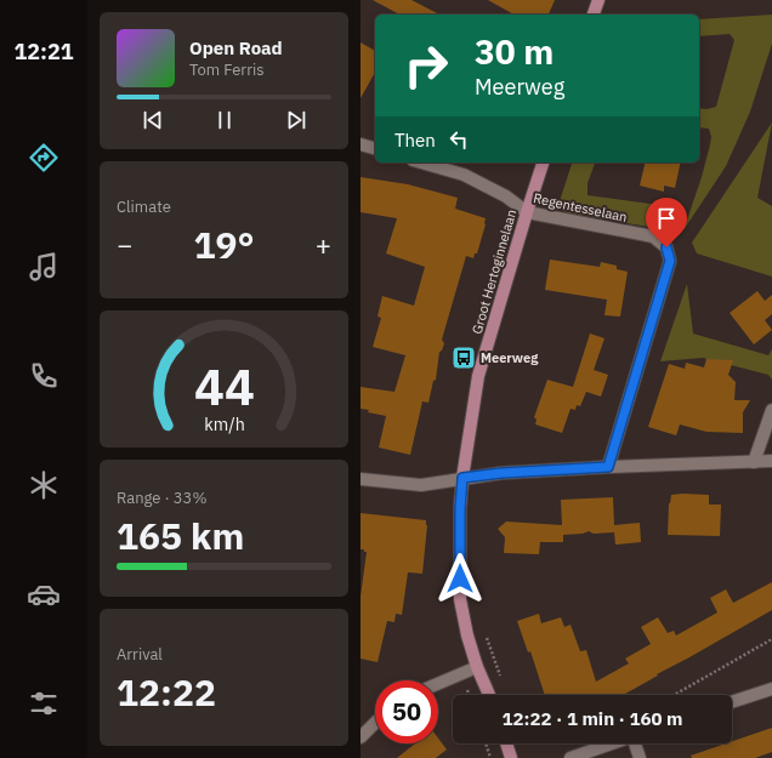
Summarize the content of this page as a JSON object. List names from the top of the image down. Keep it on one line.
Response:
{"streets":{"main road":["Groot Hertoginnelaan"],"street":["Regentesselaan"]},"crossings":[["Regentesselaan","Groot Hertoginnelaan"]],"places":{"bus stop":["Meerweg"]},"page":{"tabs":"12:21","turn":["30 m","Meerweg"],"song":["Open Road","Tom Ferris"],"then":"Then","tile":["Climate",["Range · 33%","165 km"],["Arrival","12:22"]],"heat":["−","19°","+"],"limit":"50","trip":"12:22 · 1 min · 160 m","gauge":["44","km/h"]}}
